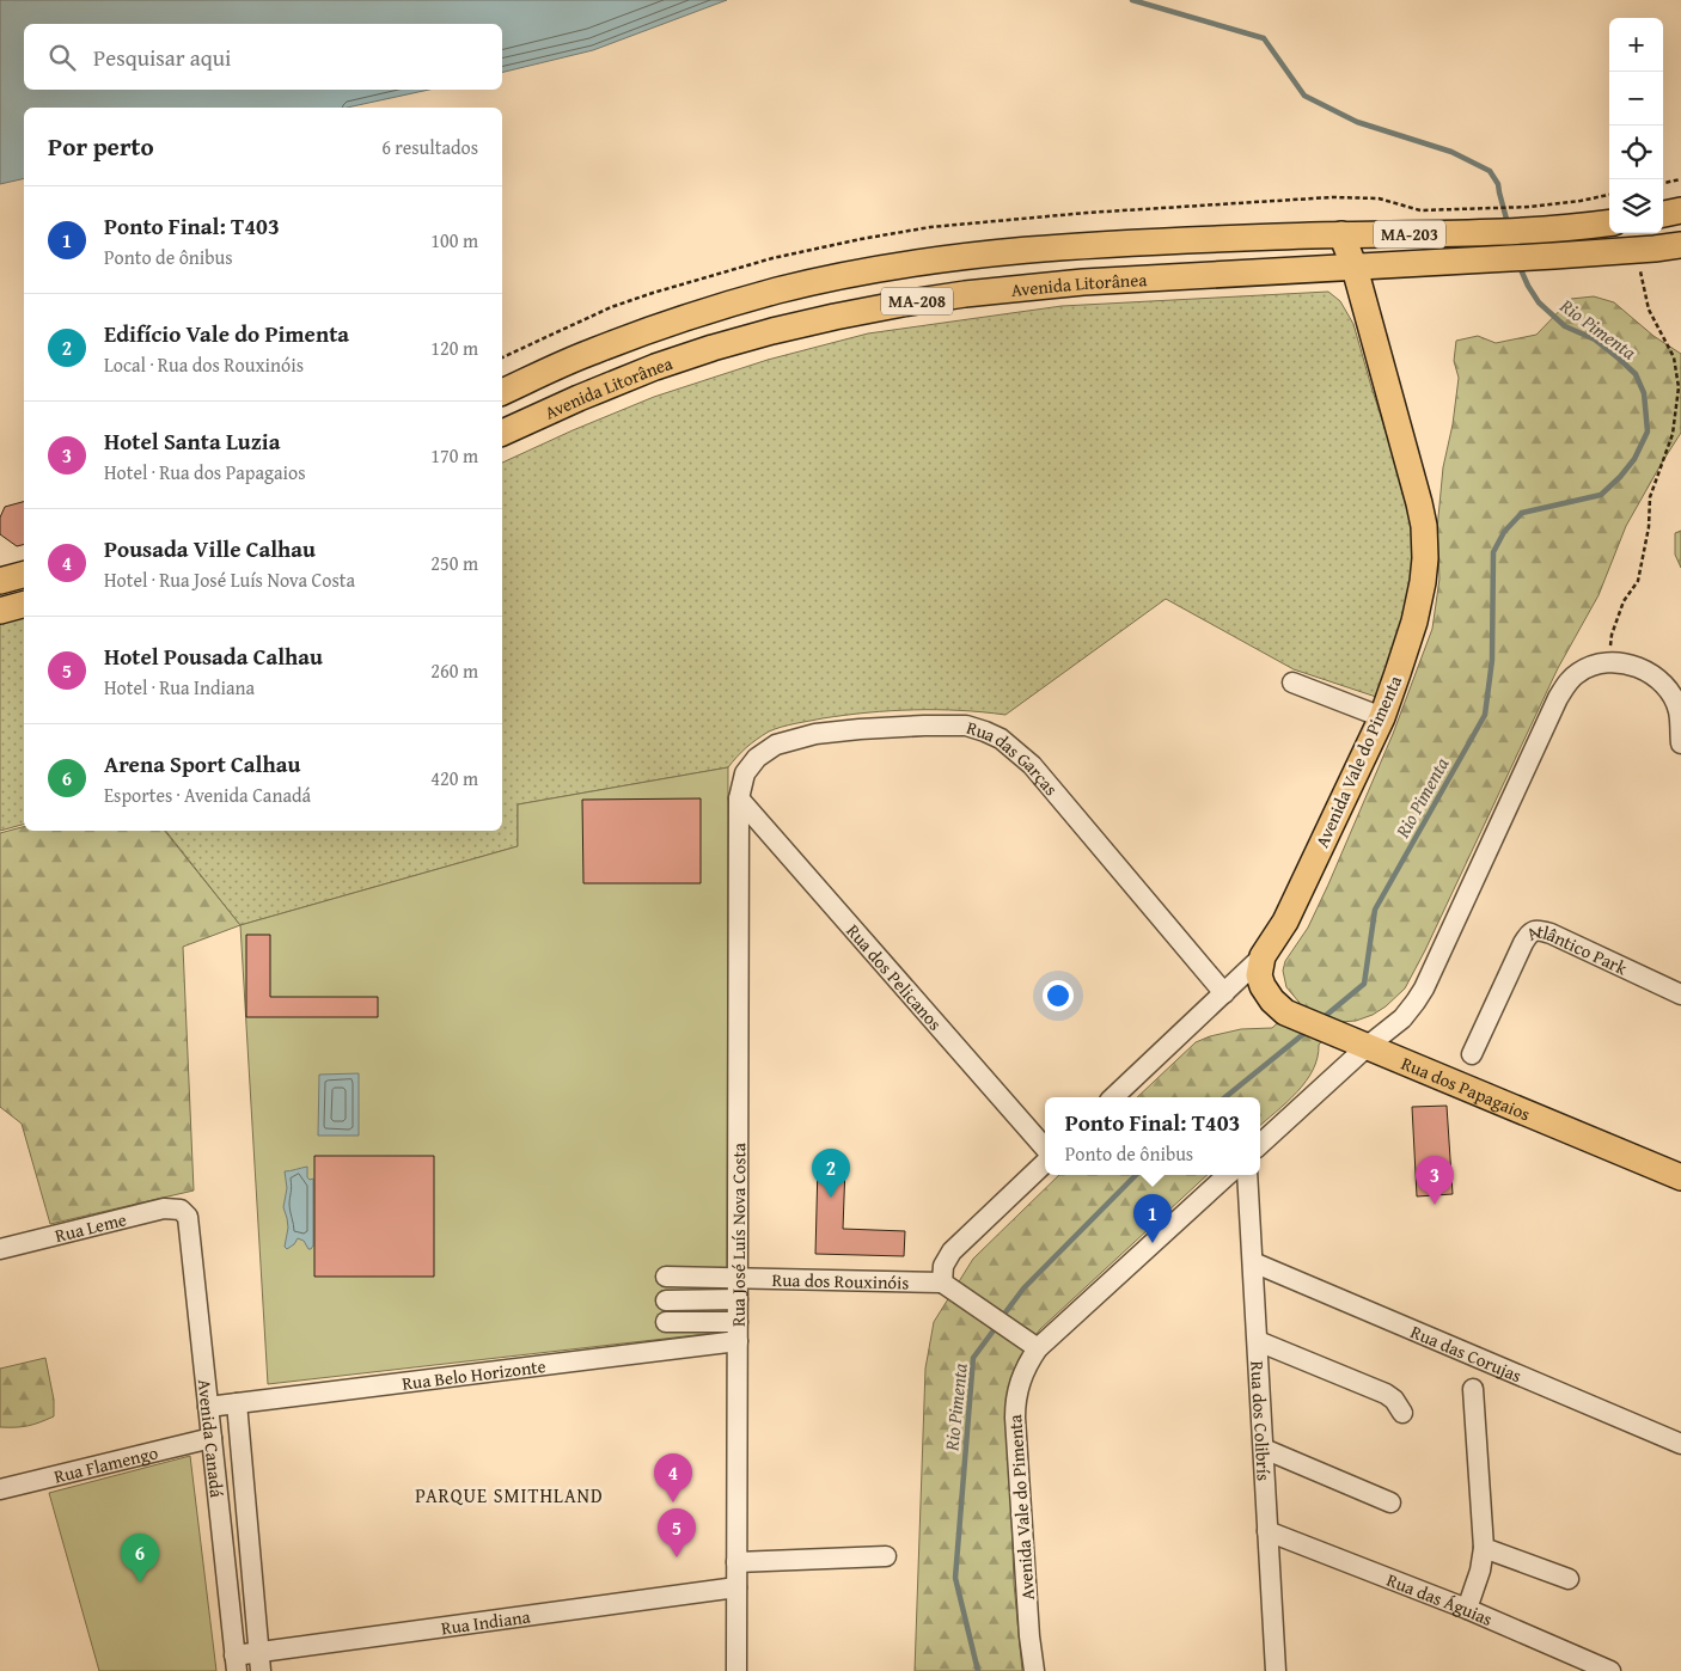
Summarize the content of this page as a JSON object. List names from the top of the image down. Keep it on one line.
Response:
{"streets":{"main road":["MA-203","Avenida Litorânea","MA-208","Avenida Vale do Pimenta","Rua dos Papagaios"],"street":["Rua das Garças","Atlântico Park","Rua dos Pelicanos","Rua Leme","Rua José Luís Nova Costa","Rua dos Rouxinóis","Rua das Corujas","Rua Belo Horizonte","Rua dos Colibrís","Avenida Canadá","Rua Flamengo","Rua das Águias","Rua Indiana"]},"crossings":[["Avenida Litorânea","Avenida Vale do Pimenta"],["Rua das Garças","Rua dos Pelicanos"],["Rua das Garças","Rua José Luís Nova Costa"],["Rua dos Pelicanos","Rua José Luís Nova Costa"],["Rua Leme","Avenida Canadá"],["Rua José Luís Nova Costa","Rua dos Rouxinóis"],["Rua José Luís Nova Costa","Rua Belo Horizonte"],["Rua José Luís Nova Costa","Rua Indiana"],["Rua das Corujas","Rua dos Colibrís"],["Rua Belo Horizonte","Avenida Canadá"],["Rua dos Colibrís","Rua das Águias"],["Avenida Canadá","Rua Flamengo"],["Avenida Canadá","Rua Indiana"]],"districts":["PARQUE SMITHLAND"],"water":["Rio Pimenta"],"page":{"map_buttons":["+","−"],"search":"Pesquisar aqui","heading":["Por perto","6 resultados"],"list":[{"mark":"1","name":"Ponto Final: T403","note":"Ponto de ônibus","value":"100 m"},{"mark":"2","name":"Edifício Vale do Pimenta","note":"Local · Rua dos Rouxinóis","value":"120 m"},{"mark":"3","name":"Hotel Santa Luzia","note":"Hotel · Rua dos Papagaios","value":"170 m"},{"mark":"4","name":"Pousada Ville Calhau","note":"Hotel · Rua José Luís Nova Costa","value":"250 m"},{"mark":"5","name":"Hotel Pousada Calhau","note":"Hotel · Rua Indiana","value":"260 m"},{"mark":"6","name":"Arena Sport Calhau","note":"Esportes · Avenida Canadá","value":"420 m"}],"popup":["Ponto Final: T403","Ponto de ônibus"],"pins":["2","3","1","4","5","6"]}}
